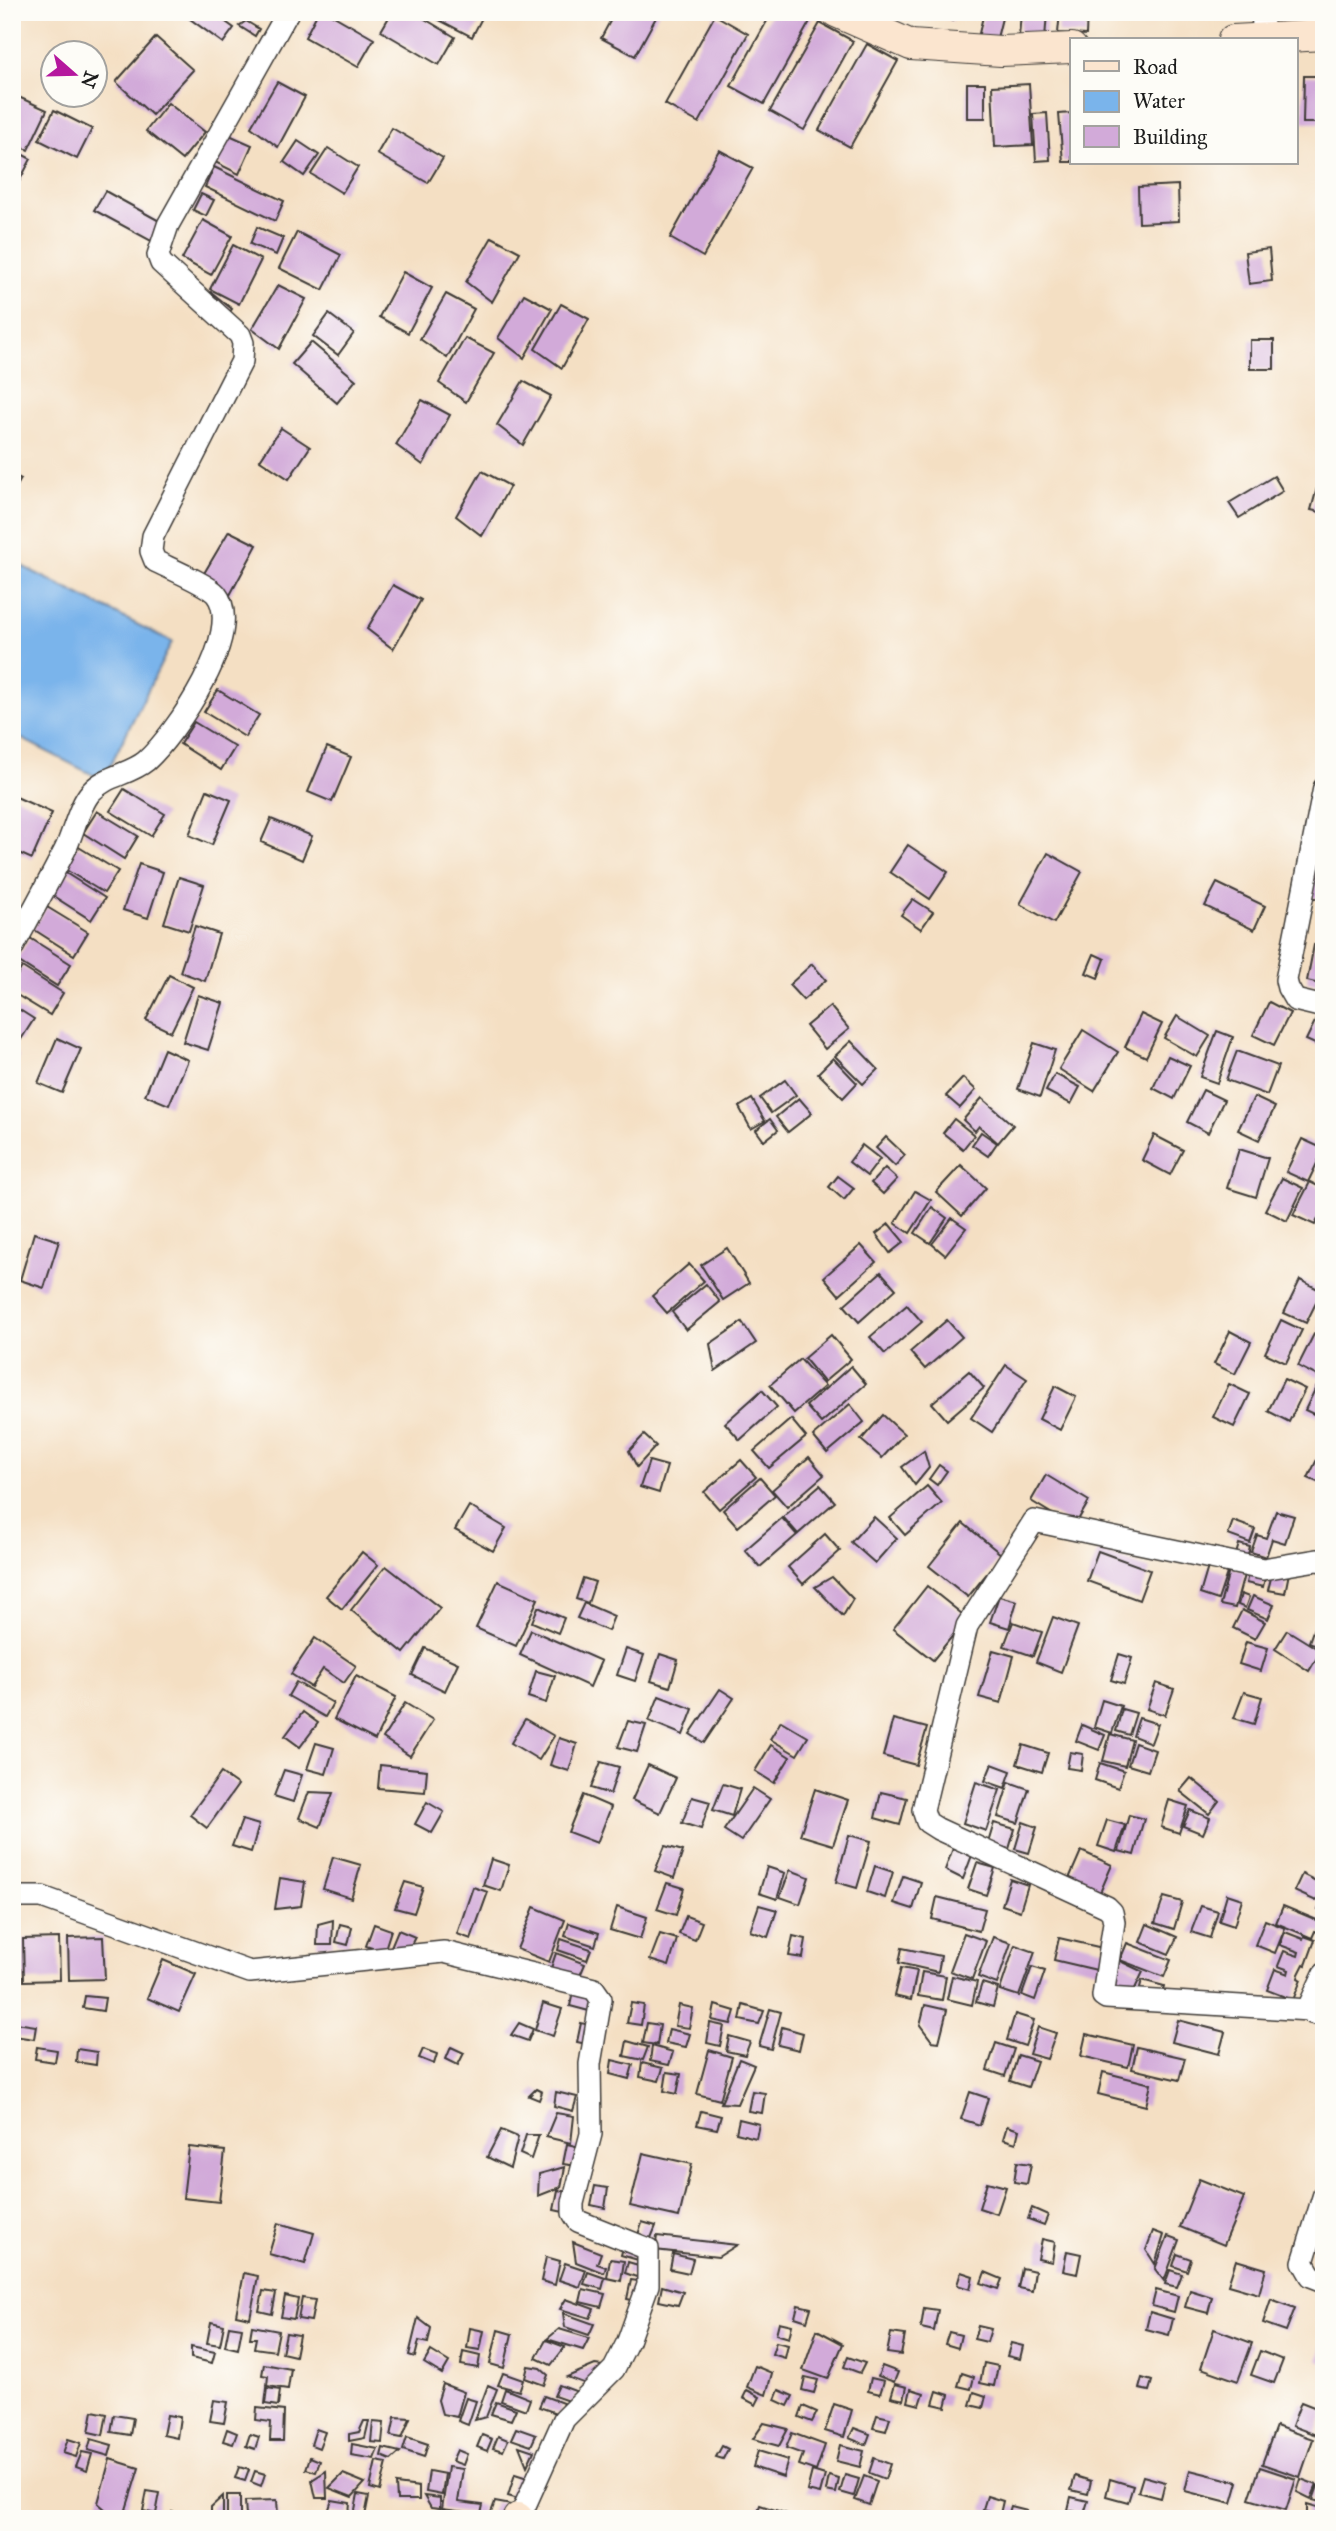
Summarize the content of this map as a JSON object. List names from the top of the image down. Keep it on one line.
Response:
{"legend":["Road","Water","Building"],"north":"right"}
